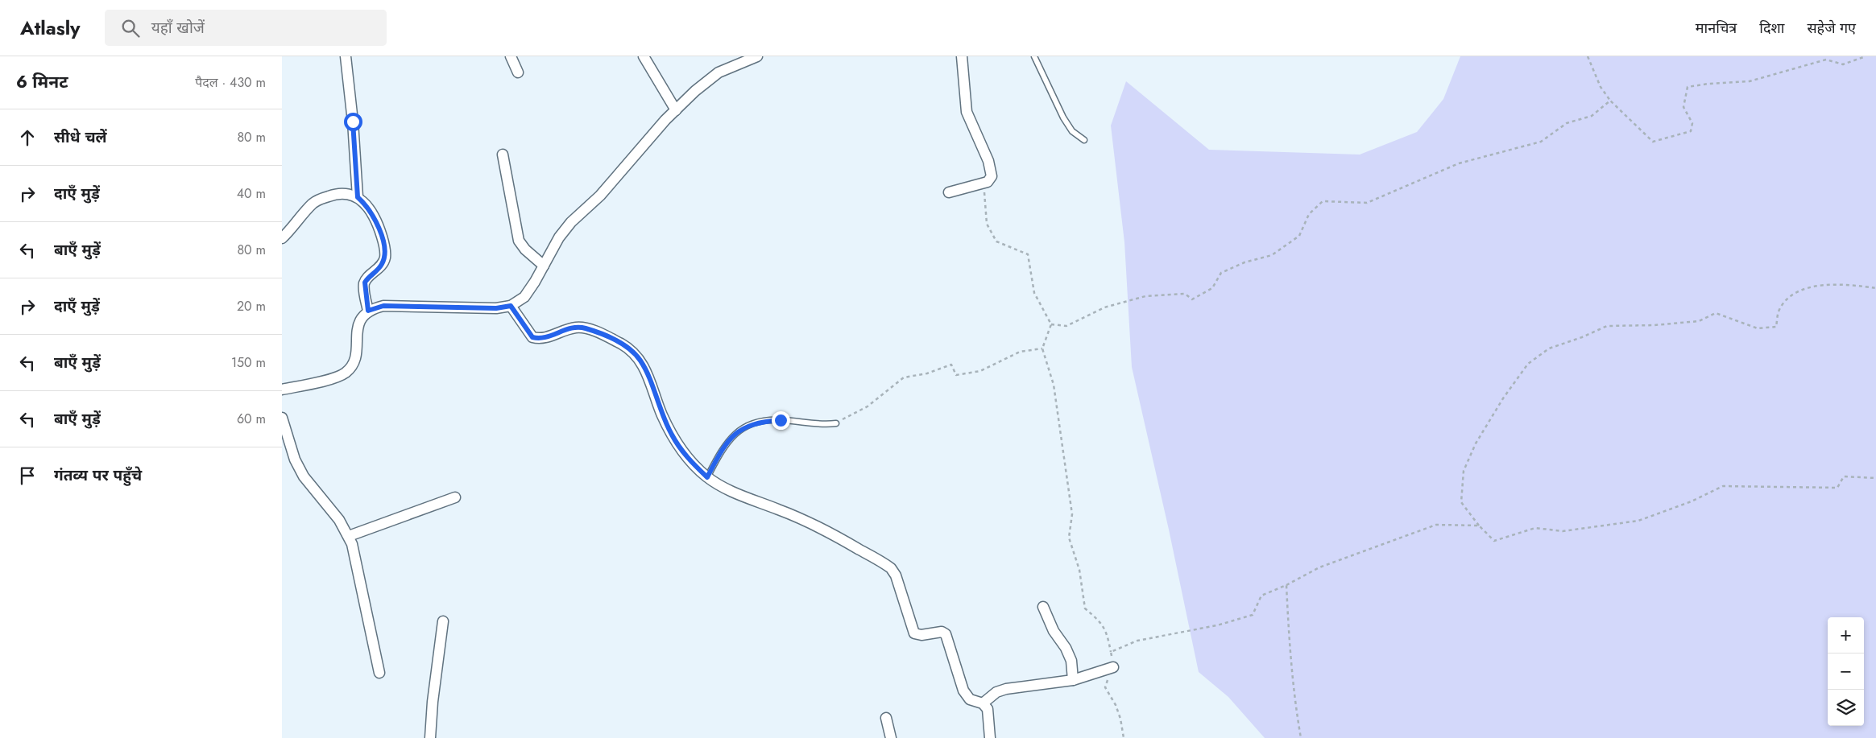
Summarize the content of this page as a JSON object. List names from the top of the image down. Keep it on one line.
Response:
{"page":{"header":"Atlasly","search":"यहाँ खोजें","nav":["मानचित्र","दिशा","सहेजे गए"],"heading":["6 मिनट","पैदल · 430 m"],"list":[["सीधे चलें","80 m"],["दाएँ मुड़ें","40 m"],["बाएँ मुड़ें","80 m"],["दाएँ मुड़ें","20 m"],["बाएँ मुड़ें","150 m"],["बाएँ मुड़ें","60 m"],"गंतव्य पर पहुँचे"],"map_buttons":["+","−"]}}
